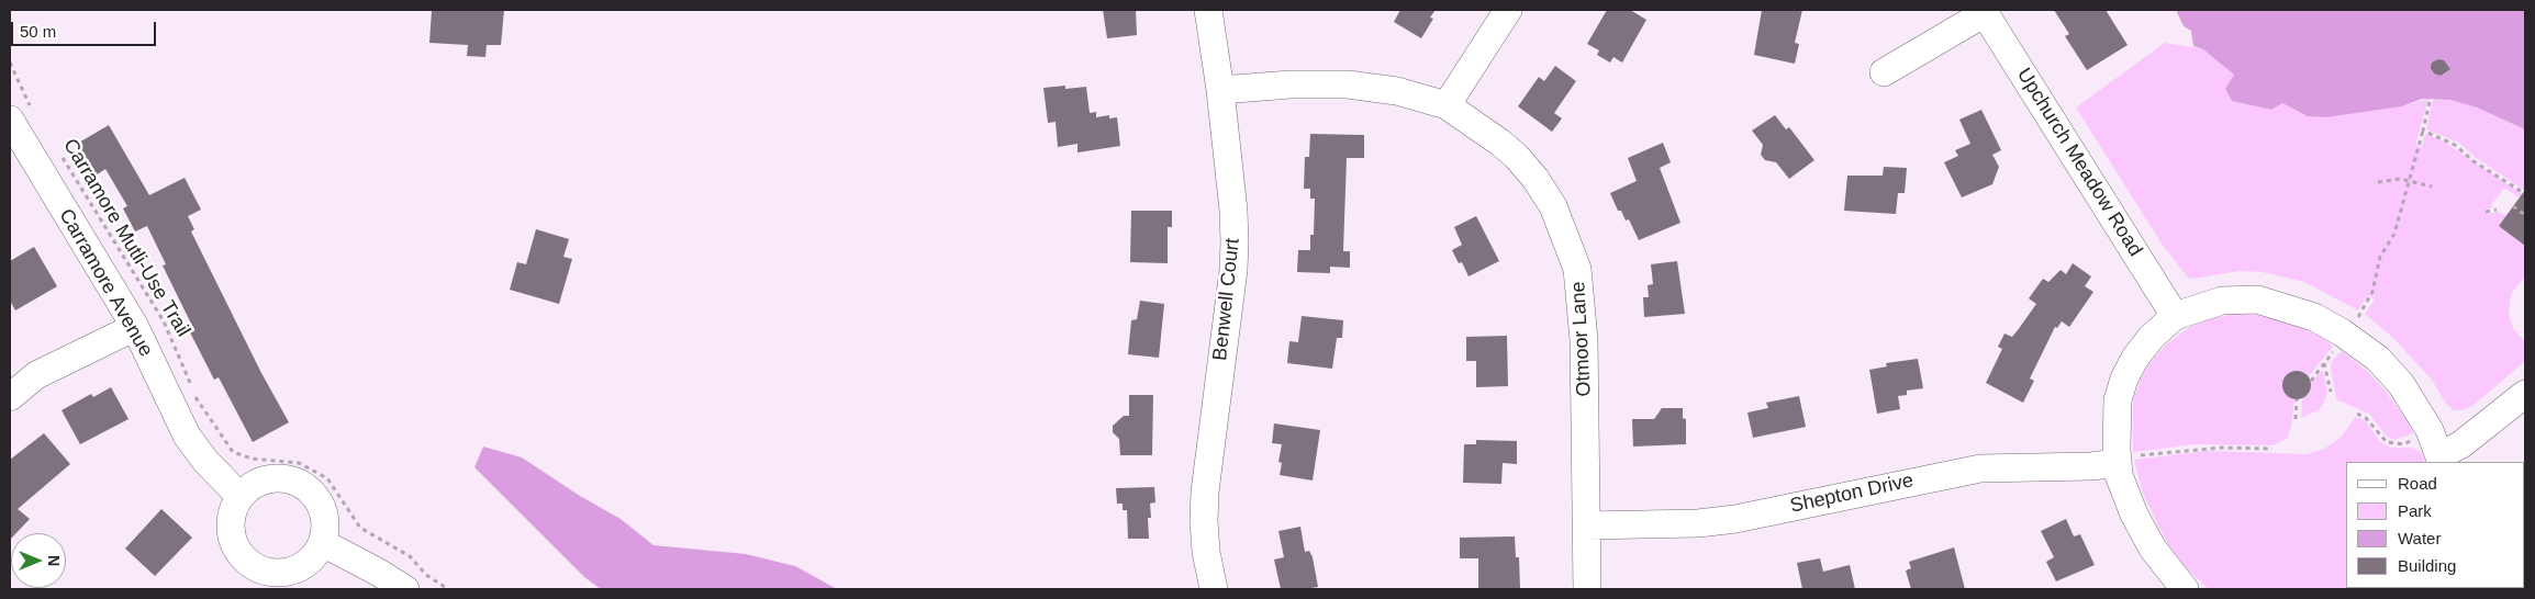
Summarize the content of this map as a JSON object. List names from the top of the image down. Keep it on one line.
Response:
{"streets":{"street":["Upchurch Meadow Road","Carramore Avenue","Benwell Court","Otmoor Lane","Shepton Drive"],"path":["Carramore Mutli-Use Trail"]},"crossings":[["Benwell Court","Otmoor Lane"],["Otmoor Lane","Shepton Drive"]],"legend":["Road","Park","Water","Building"],"scale_bar":"50 m","north":"right"}
